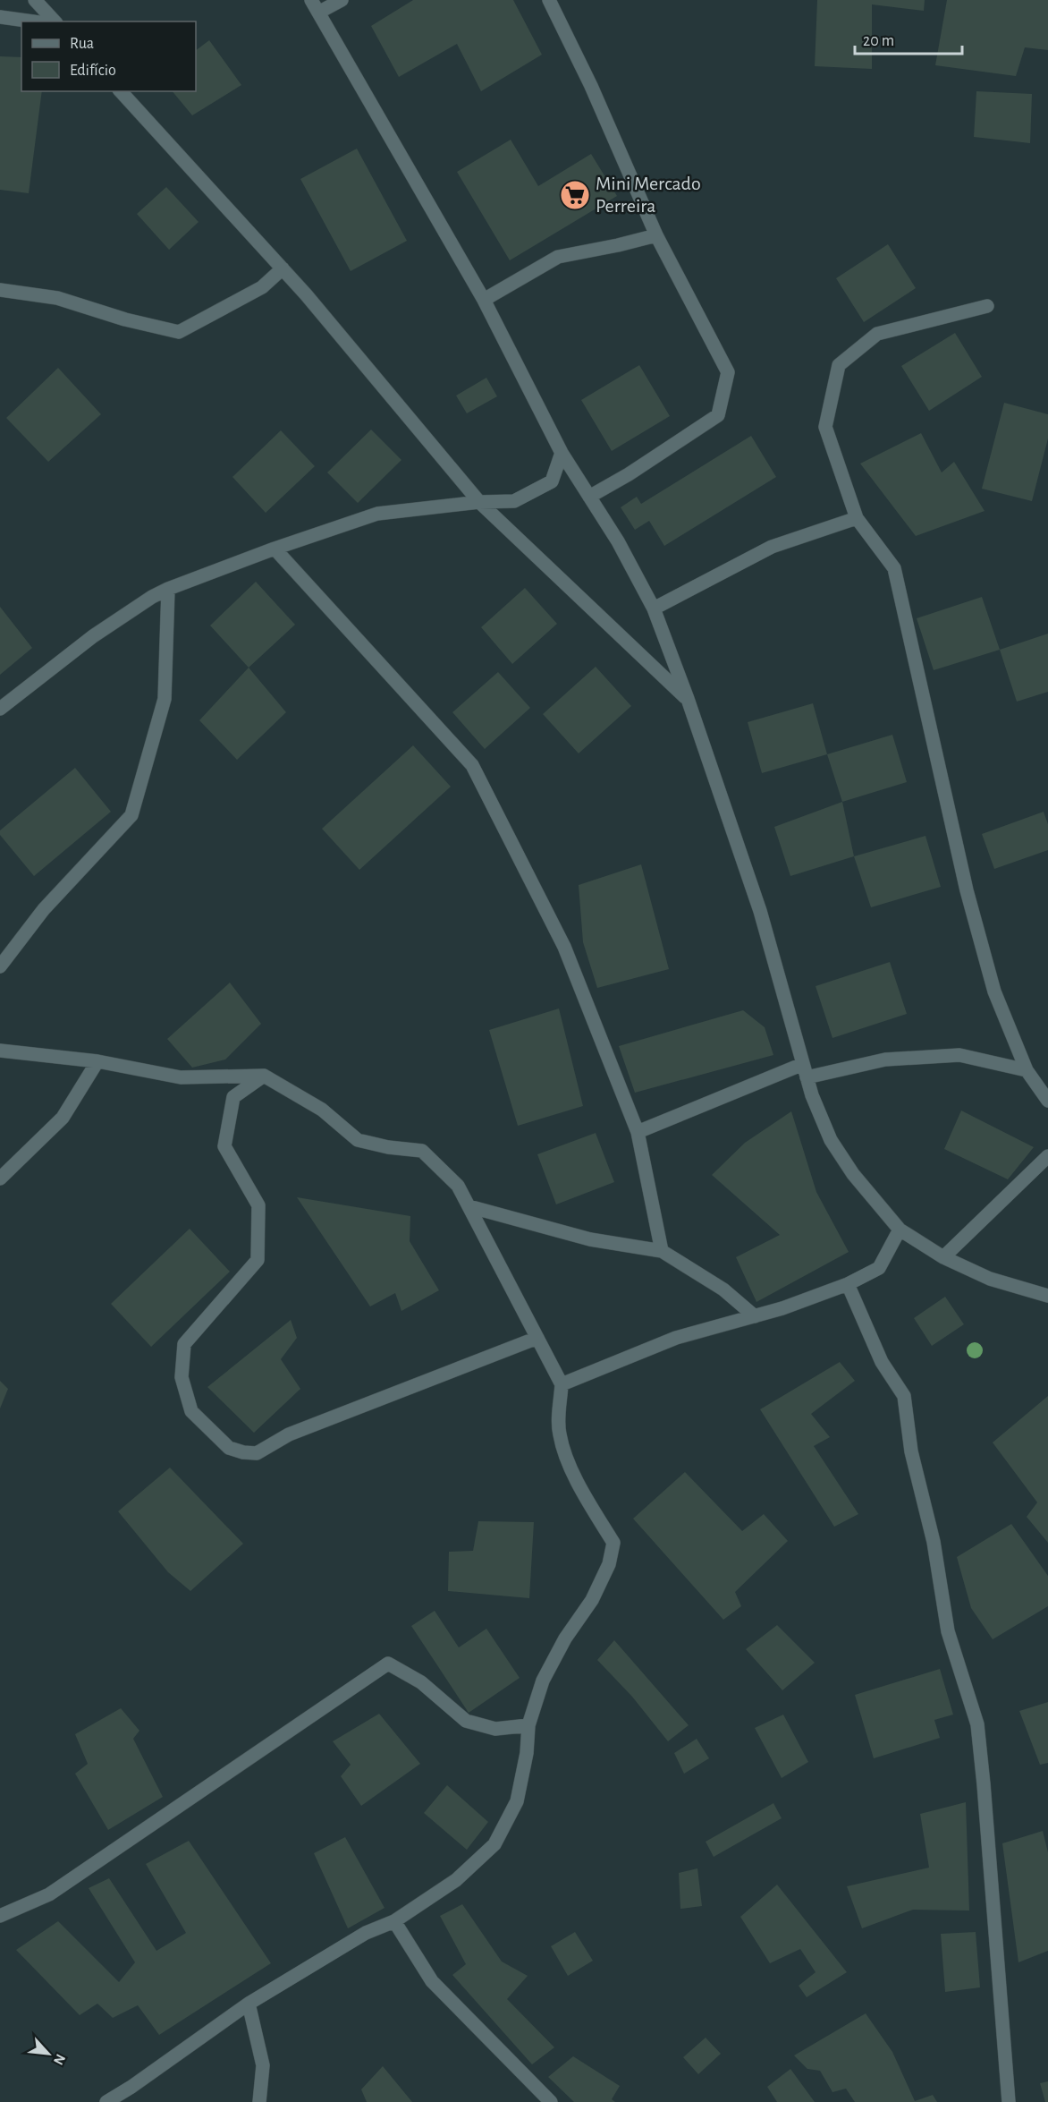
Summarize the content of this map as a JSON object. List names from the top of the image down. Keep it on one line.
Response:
{"places":{"supermarket":["Mini Mercado Perreira"]},"legend":["Rua","Edifício"],"scale_bar":"20 m","north":"bottom right"}
